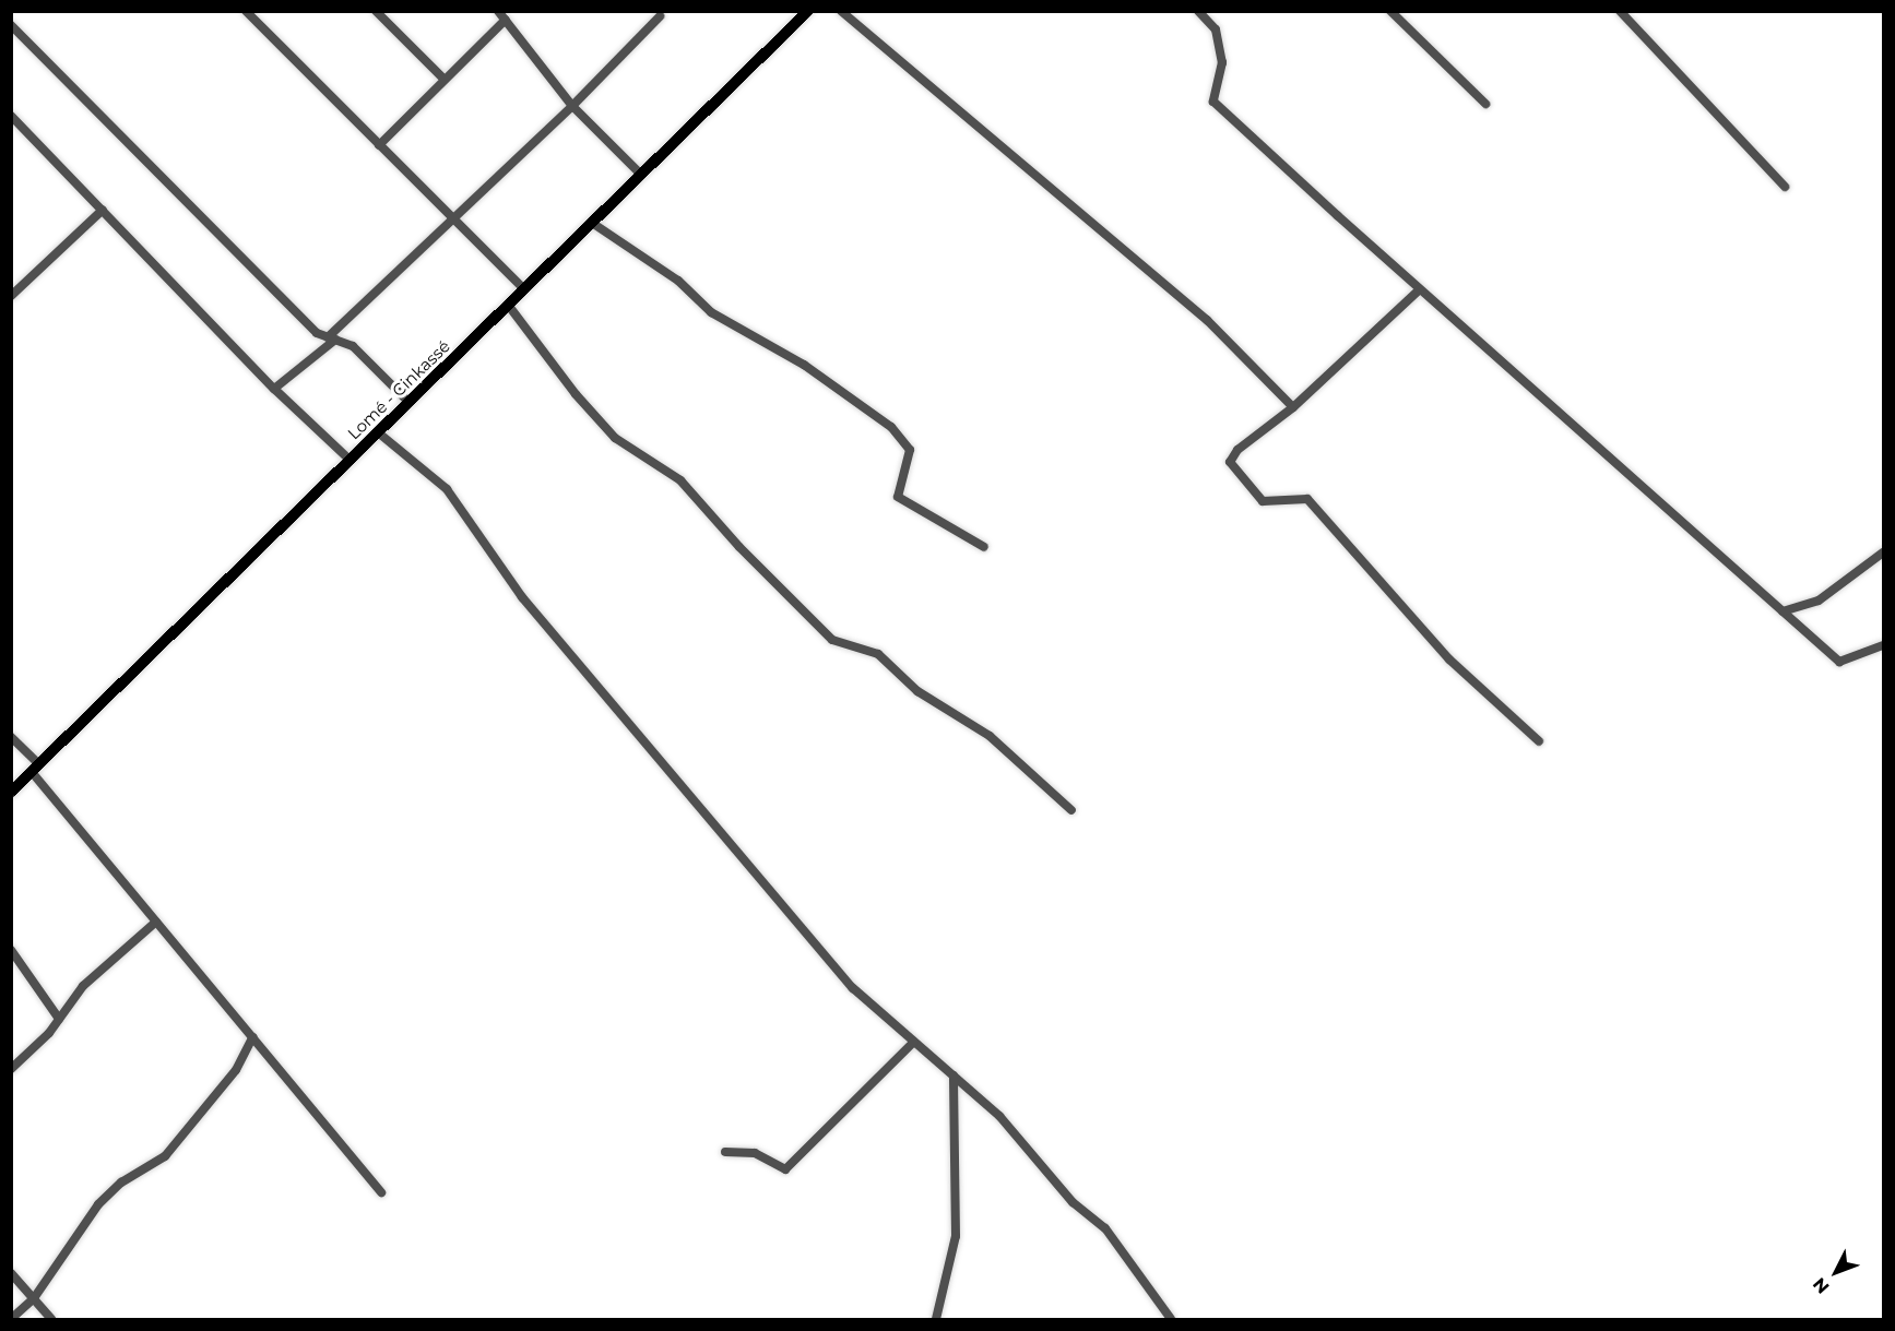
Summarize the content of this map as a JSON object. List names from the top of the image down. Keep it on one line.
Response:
{"streets":{"highway":["Lomé - Cinkassé"]},"north":"bottom left"}
